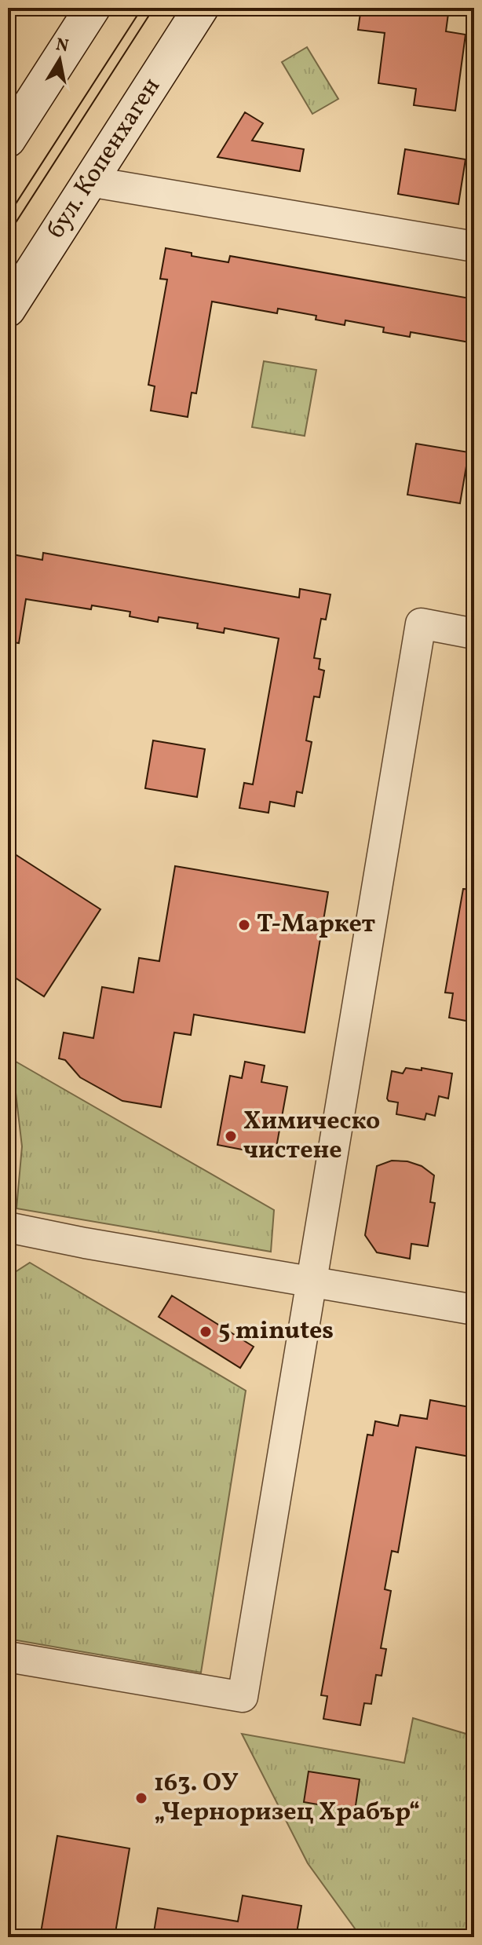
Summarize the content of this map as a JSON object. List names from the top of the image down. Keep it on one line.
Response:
{"streets":{"main road":["бул. Копенхаген"]},"places":["Т-Маркет","Химическо чистене","5 minutes","163. ОУ „Черноризец Храбър“"],"north":"top"}
